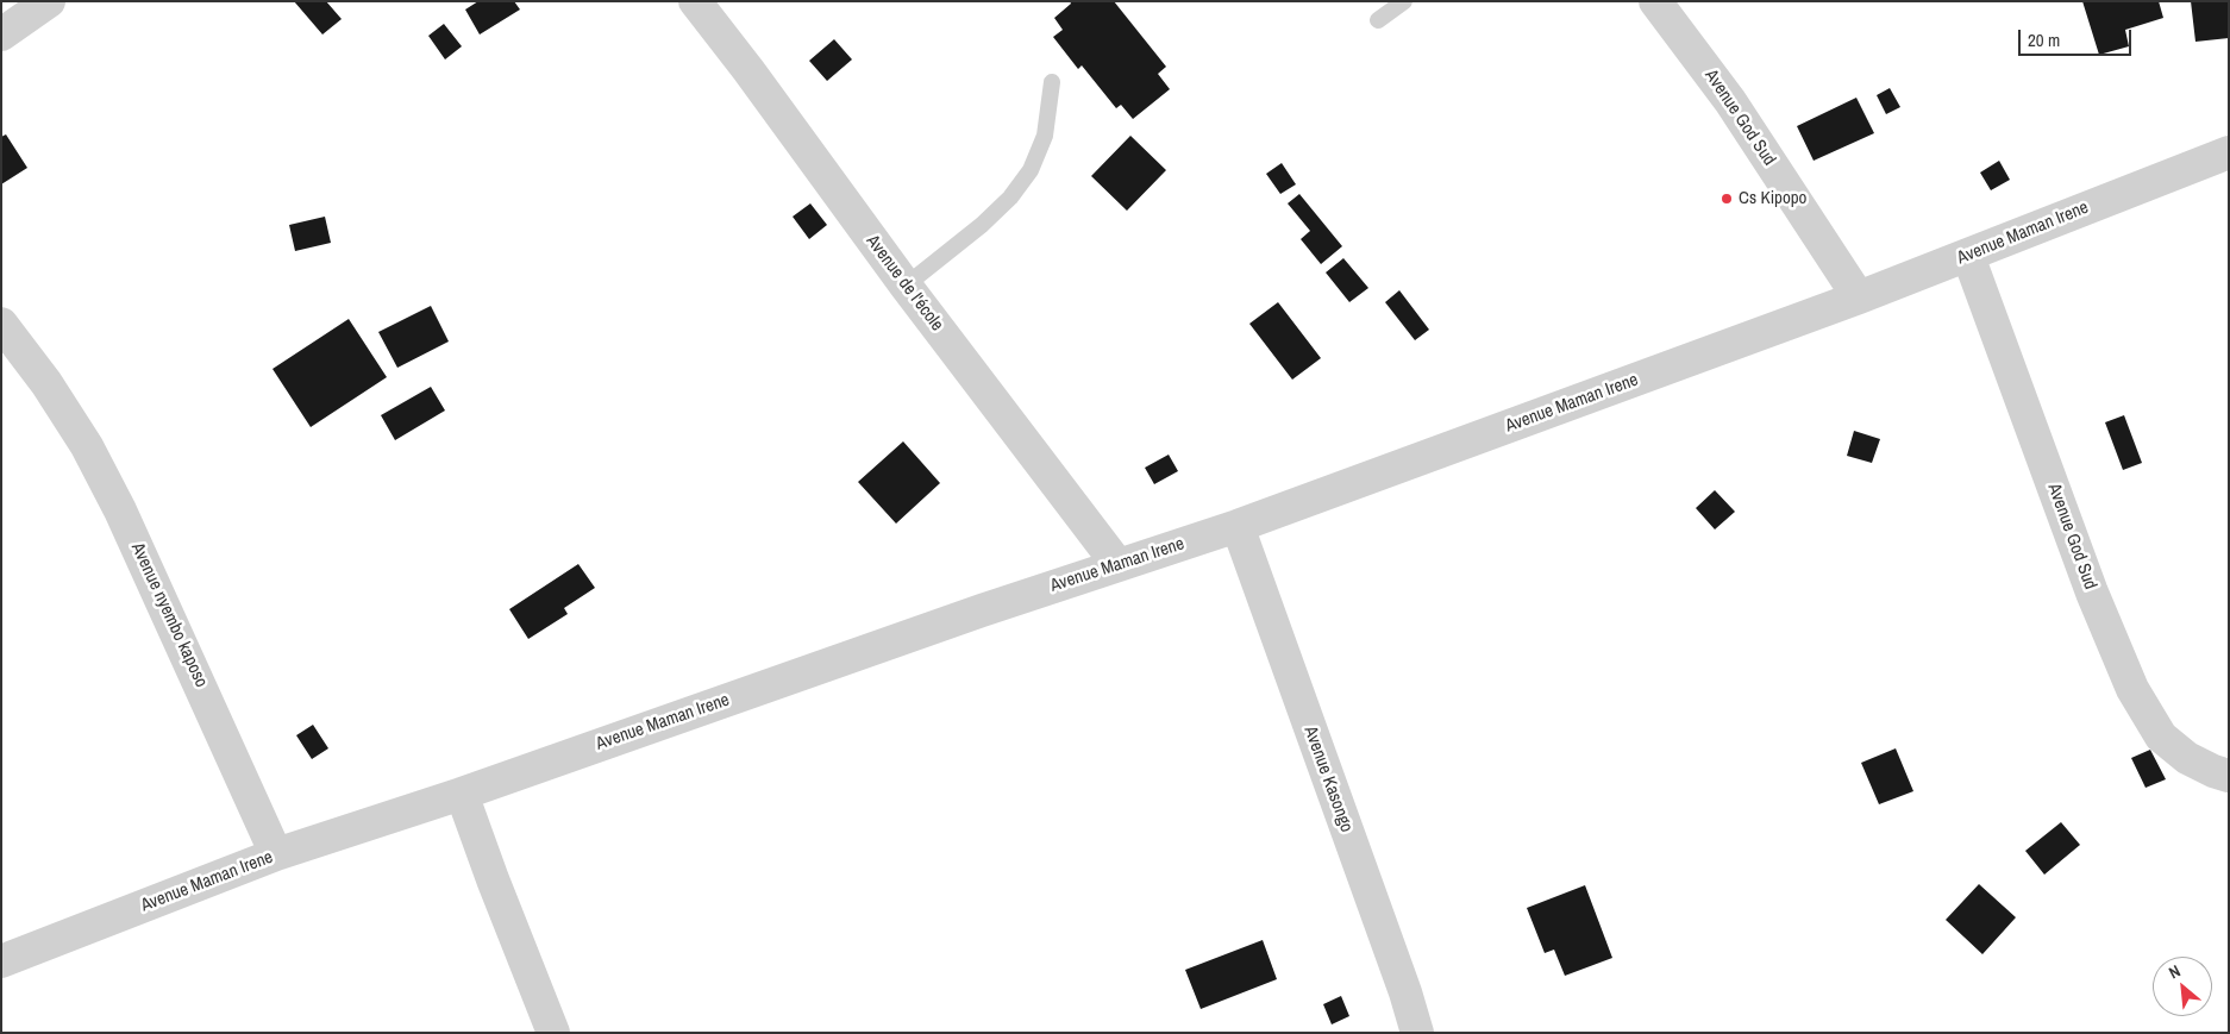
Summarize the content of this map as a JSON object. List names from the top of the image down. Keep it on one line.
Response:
{"streets":{"street":["Avenue God Sud","Avenue Maman Irene","Avenue de l'école","Avenue nyembo kaposo","Avenue Kasongo"]},"crossings":[["Avenue God Sud","Avenue Maman Irene"],["Avenue Maman Irene","Avenue de l'école"],["Avenue Maman Irene","Avenue nyembo kaposo"],["Avenue Maman Irene","Avenue Kasongo"]],"places":["Cs Kipopo"],"scale_bar":"20 m","north":"top left"}
